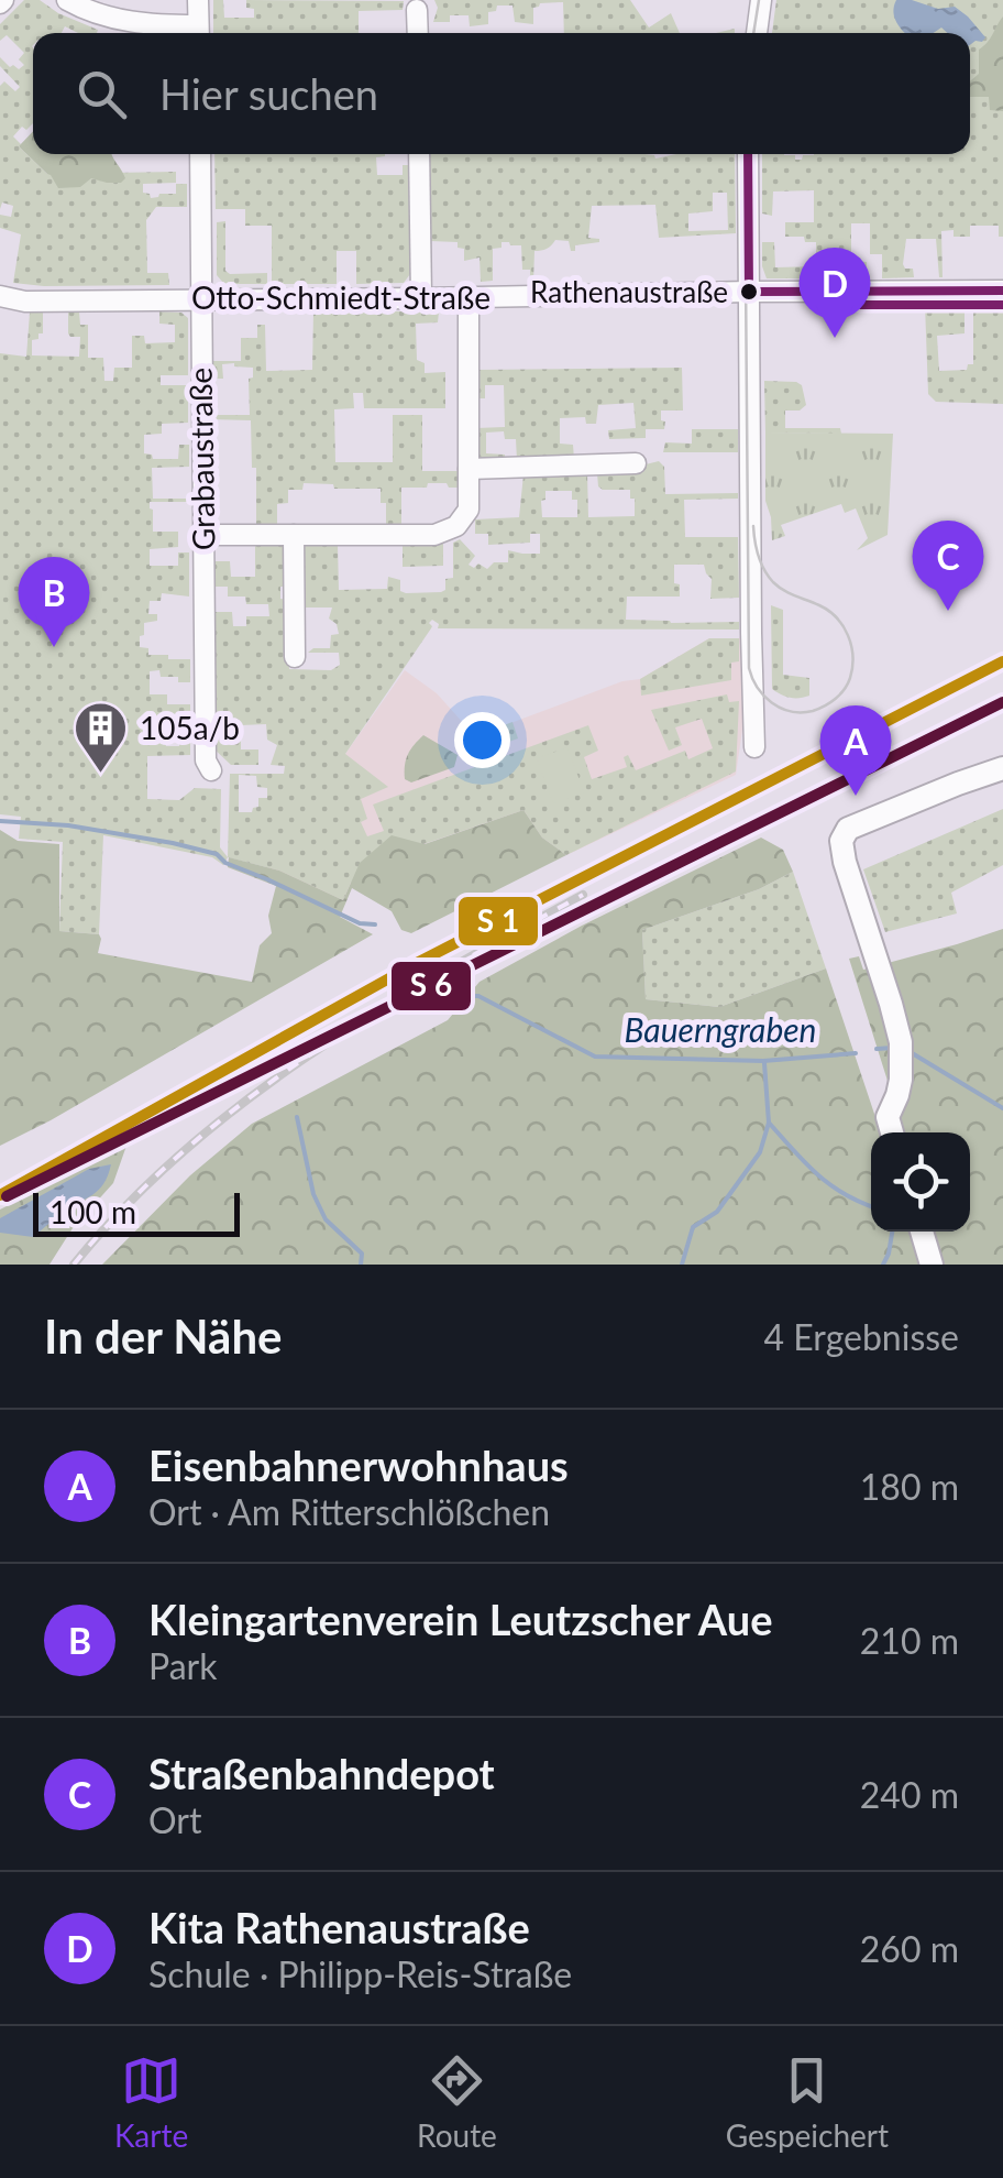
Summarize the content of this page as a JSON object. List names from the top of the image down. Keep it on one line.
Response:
{"streets":{"street":["Otto-Schmiedt-Straße","Grabaustraße"]},"crossings":[["Otto-Schmiedt-Straße","Grabaustraße"]],"water":["Bauerngraben"],"places":{"other":["Rathenaustraße"],"building":["105a/b"]},"scale_bar":"100 m","page":{"search":"Hier suchen","pins":["D","C","B","A"],"scale":"100 m","heading":["In der Nähe","4 Ergebnisse"],"list":[{"mark":"A","name":"Eisenbahnerwohnhaus","note":"Ort · Am Ritterschlößchen","value":"180 m"},{"mark":"B","name":"Kleingartenverein Leutzscher Aue","note":"Park","value":"210 m"},{"mark":"C","name":"Straßenbahndepot","note":"Ort","value":"240 m"},{"mark":"D","name":"Kita Rathenaustraße","note":"Schule · Philipp-Reis-Straße","value":"260 m"}],"nav":["Karte","Route","Gespeichert"]}}
